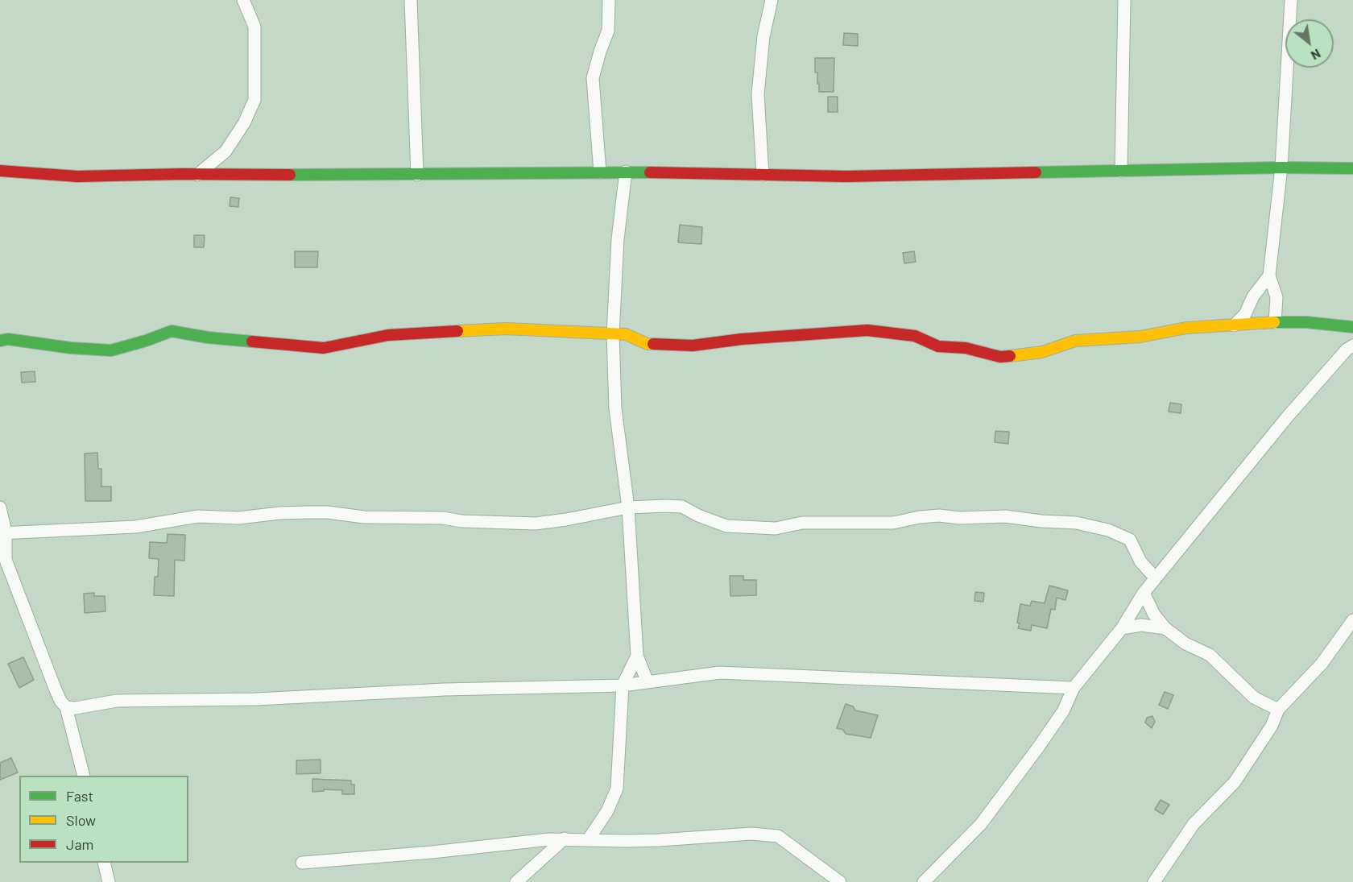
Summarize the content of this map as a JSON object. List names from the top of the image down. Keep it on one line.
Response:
{"legend":["Fast","Slow","Jam"],"north":"bottom right"}
